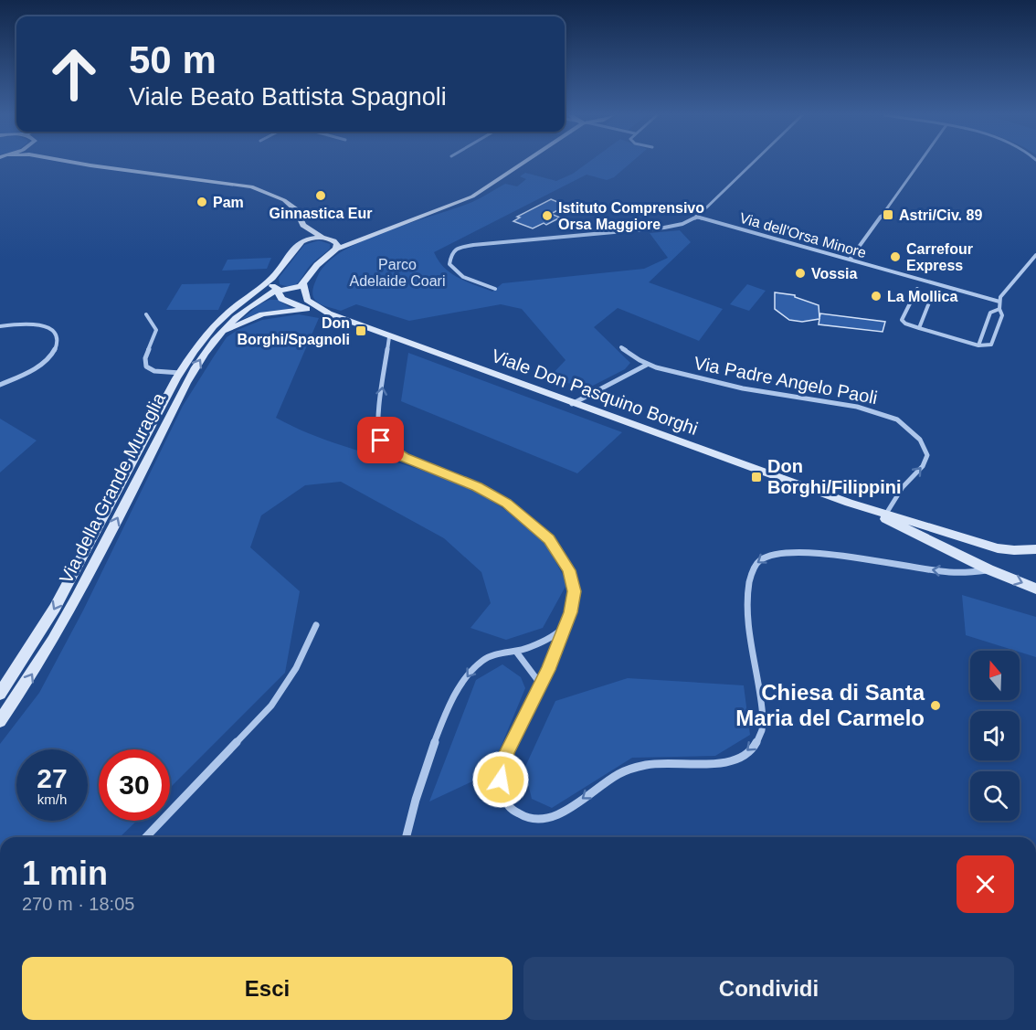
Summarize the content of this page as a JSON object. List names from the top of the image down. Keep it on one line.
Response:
{"streets":{"street":["Via dell'Orsa Minore","Via Padre Angelo Paoli","Viale Don Pasquino Borghi","Via della Grande Muraglia"]},"crossings":[["Via Padre Angelo Paoli","Viale Don Pasquino Borghi"],["Viale Don Pasquino Borghi","Via della Grande Muraglia"]],"parks":["Parco Adelaide Coari"],"places":{"other":["Ginnastica Eur","Pam","Istituto Comprensivo Orsa Maggiore","Carrefour Express","Vossia","La Mollica","Chiesa di Santa Maria del Carmelo"],"transit":["Astri/Civ. 89","Don Borghi/Spagnoli","Don Borghi/Filippini"]},"north":"top","page":{"turn":["50 m","Viale Beato Battista Spagnoli"],"speed":"27 km/h","limit":"30","heading":["1 min","270 m · 18:05"],"buttons":["Esci","Condividi"]}}
